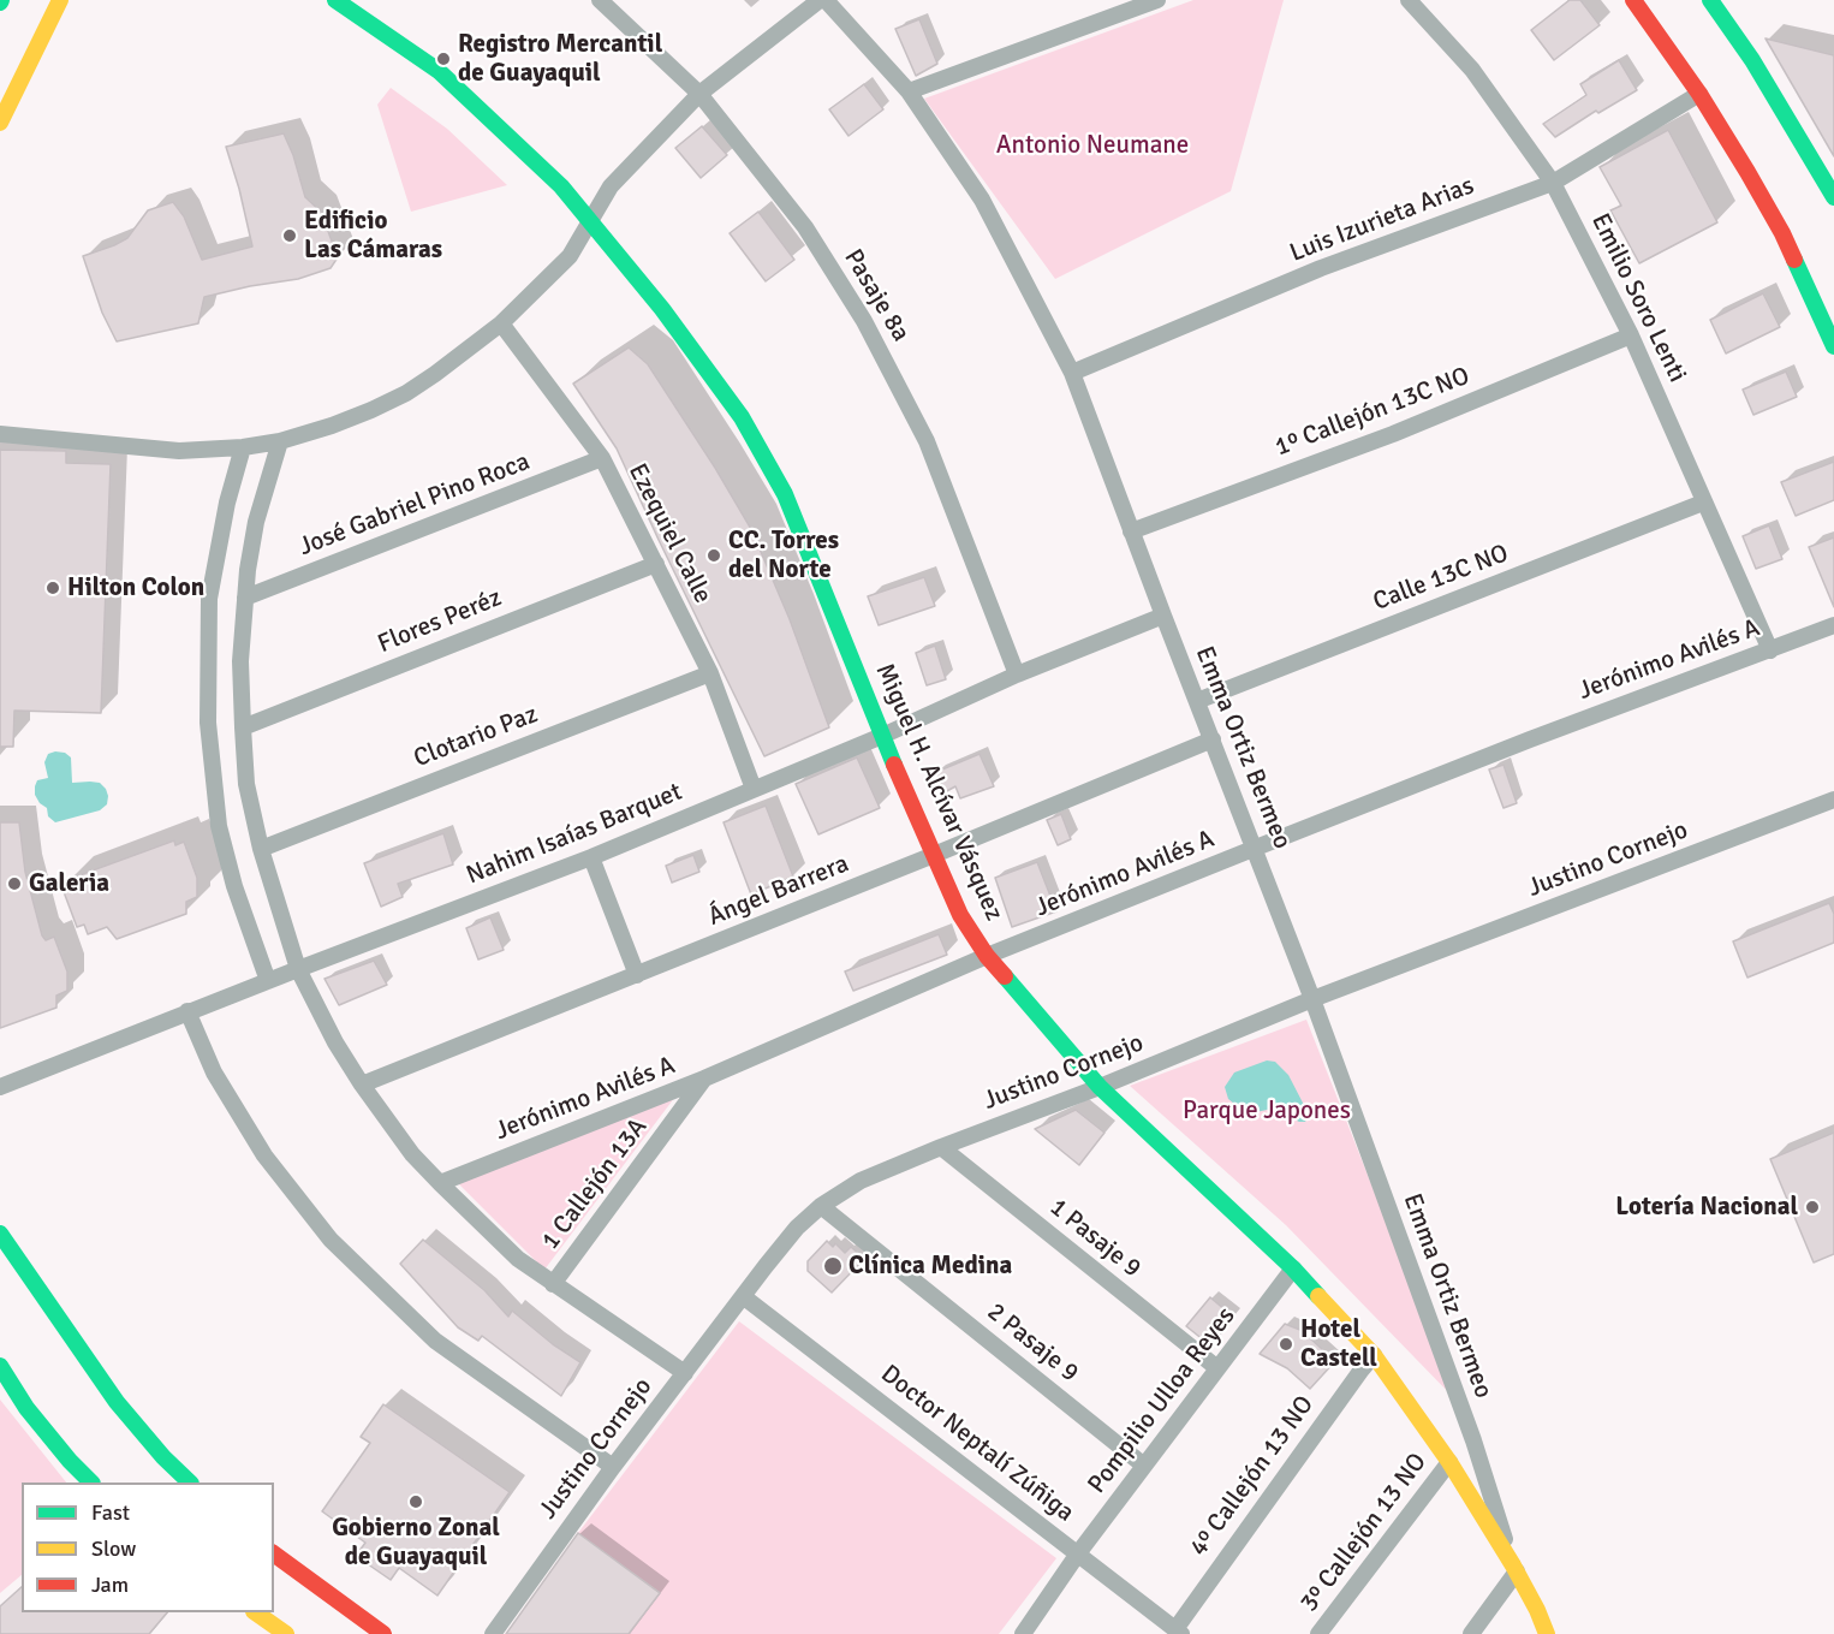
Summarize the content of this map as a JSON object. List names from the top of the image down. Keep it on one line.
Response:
{"streets":{"street":["Luis Izurieta Arias","Pasaje 8a","Emilio Soro Lenti","1º Callejón 13C NO","José Gabriel Pino Roca","Ezequiel Calle","Calle 13C NO","Flores Peréz","Jerónimo Avilés A","Clotario Paz","Emma Ortiz Bermeo","Miguel H. Alcívar Vásquez","Nahim Isaías Barquet","Justino Cornejo","Ángel Barrera","1 Callejón 13A","1 Pasaje 9","2 Pasaje 9","Pompilio Ulloa Reyes","Doctor Neptalí Zúñiga","4º Callejón 13 NO","3º Callejón 13 NO"]},"crossings":[["Luis Izurieta Arias","Emilio Soro Lenti"],["Luis Izurieta Arias","Emma Ortiz Bermeo"],["Pasaje 8a","Nahim Isaías Barquet"],["Emilio Soro Lenti","1º Callejón 13C NO"],["Emilio Soro Lenti","Calle 13C NO"],["Emilio Soro Lenti","Jerónimo Avilés A"],["1º Callejón 13C NO","Emma Ortiz Bermeo"],["José Gabriel Pino Roca","Ezequiel Calle"],["Ezequiel Calle","Flores Peréz"],["Ezequiel Calle","Clotario Paz"],["Ezequiel Calle","Nahim Isaías Barquet"],["Calle 13C NO","Emma Ortiz Bermeo"],["Jerónimo Avilés A","Emma Ortiz Bermeo"],["Jerónimo Avilés A","Miguel H. Alcívar Vásquez"],["Jerónimo Avilés A","1 Callejón 13A"],["Emma Ortiz Bermeo","Miguel H. Alcívar Vásquez"],["Emma Ortiz Bermeo","Nahim Isaías Barquet"],["Emma Ortiz Bermeo","Justino Cornejo"],["Emma Ortiz Bermeo","Ángel Barrera"],["Miguel H. Alcívar Vásquez","Nahim Isaías Barquet"],["Miguel H. Alcívar Vásquez","Justino Cornejo"],["Miguel H. Alcívar Vásquez","Ángel Barrera"],["Miguel H. Alcívar Vásquez","Pompilio Ulloa Reyes"],["Miguel H. Alcívar Vásquez","4º Callejón 13 NO"],["Miguel H. Alcívar Vásquez","3º Callejón 13 NO"],["Justino Cornejo","1 Pasaje 9"],["Justino Cornejo","2 Pasaje 9"],["Justino Cornejo","Doctor Neptalí Zúñiga"],["1 Pasaje 9","Pompilio Ulloa Reyes"],["2 Pasaje 9","Pompilio Ulloa Reyes"],["Pompilio Ulloa Reyes","Doctor Neptalí Zúñiga"],["Doctor Neptalí Zúñiga","4º Callejón 13 NO"]],"parks":["Antonio Neumane","Parque Japones"],"places":["Registro Mercantil de Guayaquil","Edificio Las Cámaras","CC. Torres del Norte","Hilton Colon","Galeria","Lotería Nacional","Clínica Medina","Hotel Castell","Gobierno Zonal de Guayaquil"],"legend":["Fast","Slow","Jam"]}
